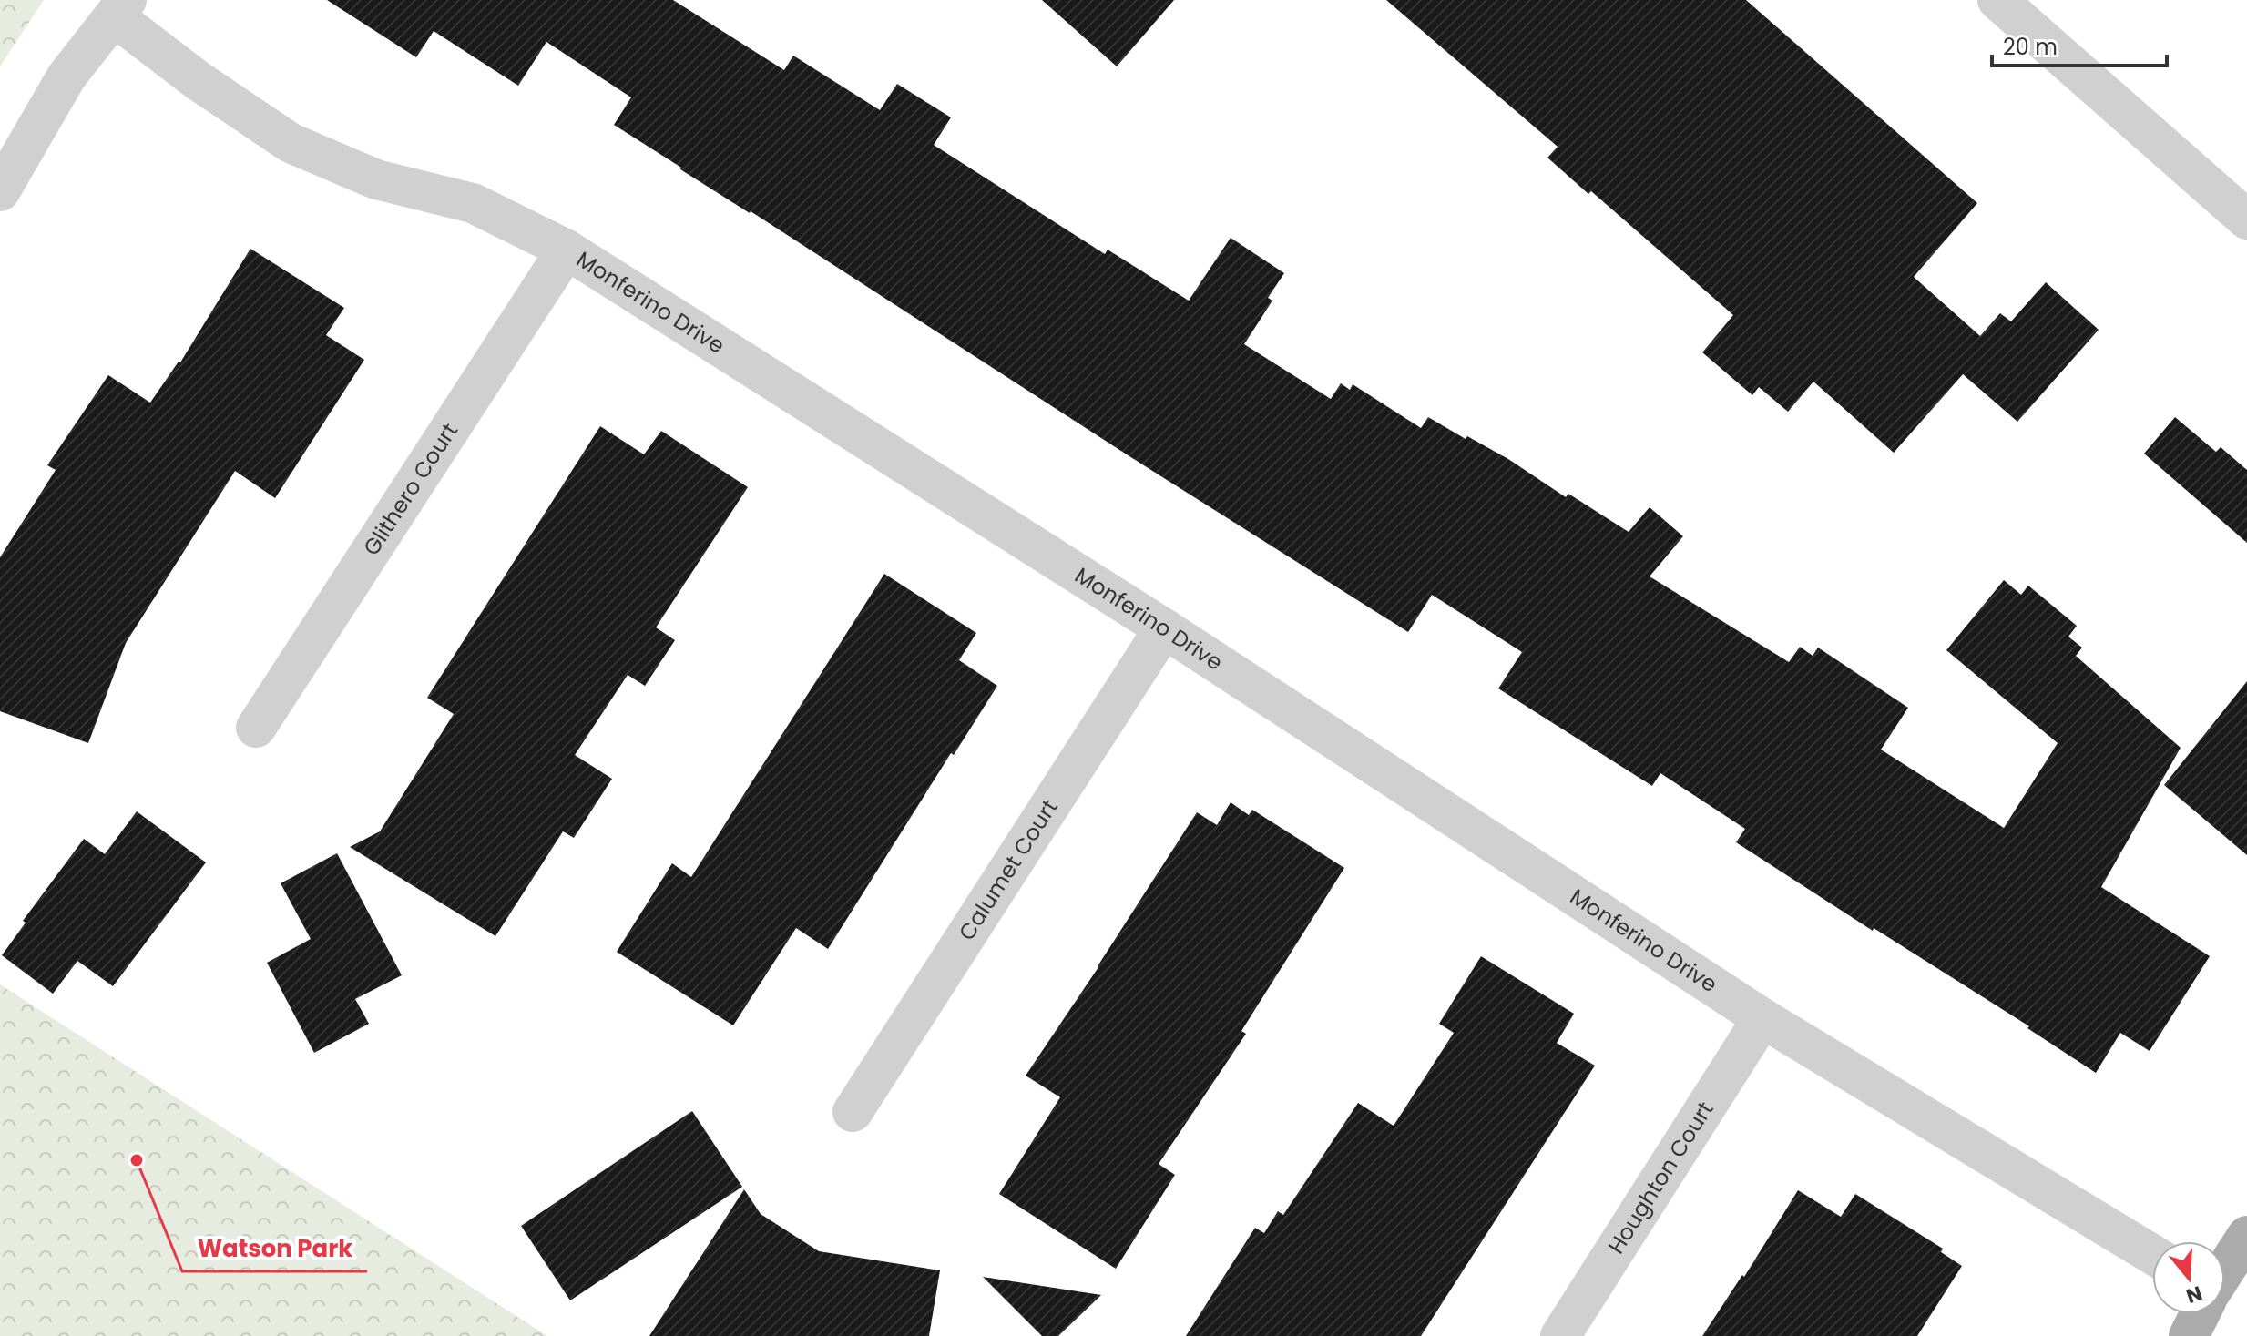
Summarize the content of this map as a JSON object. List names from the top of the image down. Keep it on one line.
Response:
{"streets":{"street":["Monferino Drive","Glithero Court","Calumet Court","Houghton Court"]},"crossings":[["Monferino Drive","Glithero Court"],["Monferino Drive","Calumet Court"],["Monferino Drive","Houghton Court"]],"places":["Watson Park"],"scale_bar":"20 m","north":"bottom"}
